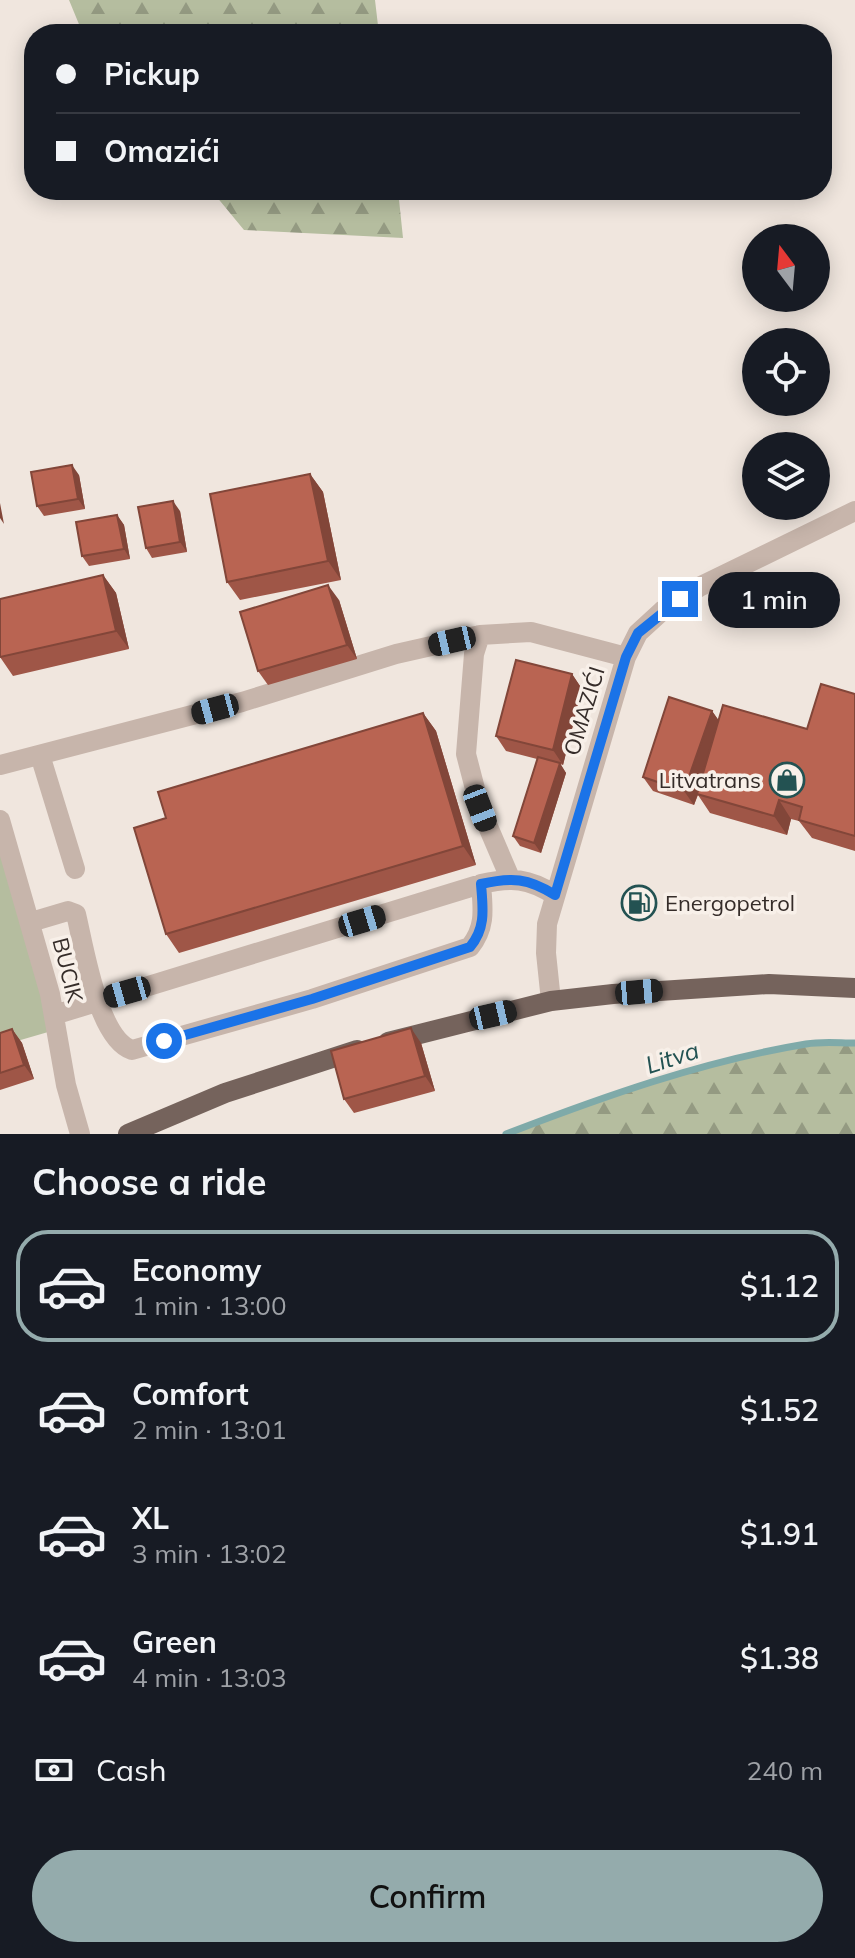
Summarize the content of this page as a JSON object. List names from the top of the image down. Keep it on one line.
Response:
{"streets":{"street":["OMAZIĆI","BUCIK"]},"water":["Litva"],"places":{"shop":["Litvatrans"],"fuel station":["Energopetrol"]},"north":"top","page":{"banner":["Pickup","Omazići"],"bubble":"1 min","heading":"Choose a ride","list":[{"name":"Economy","note":"1 min · 13:00","value":"$1.12"},{"name":"Comfort","note":"2 min · 13:01","value":"$1.52"},{"name":"XL","note":"3 min · 13:02","value":"$1.91"},{"name":"Green","note":"4 min · 13:03","value":"$1.38"}],"pay":["Cash","240 m"],"buttons":"Confirm"}}
